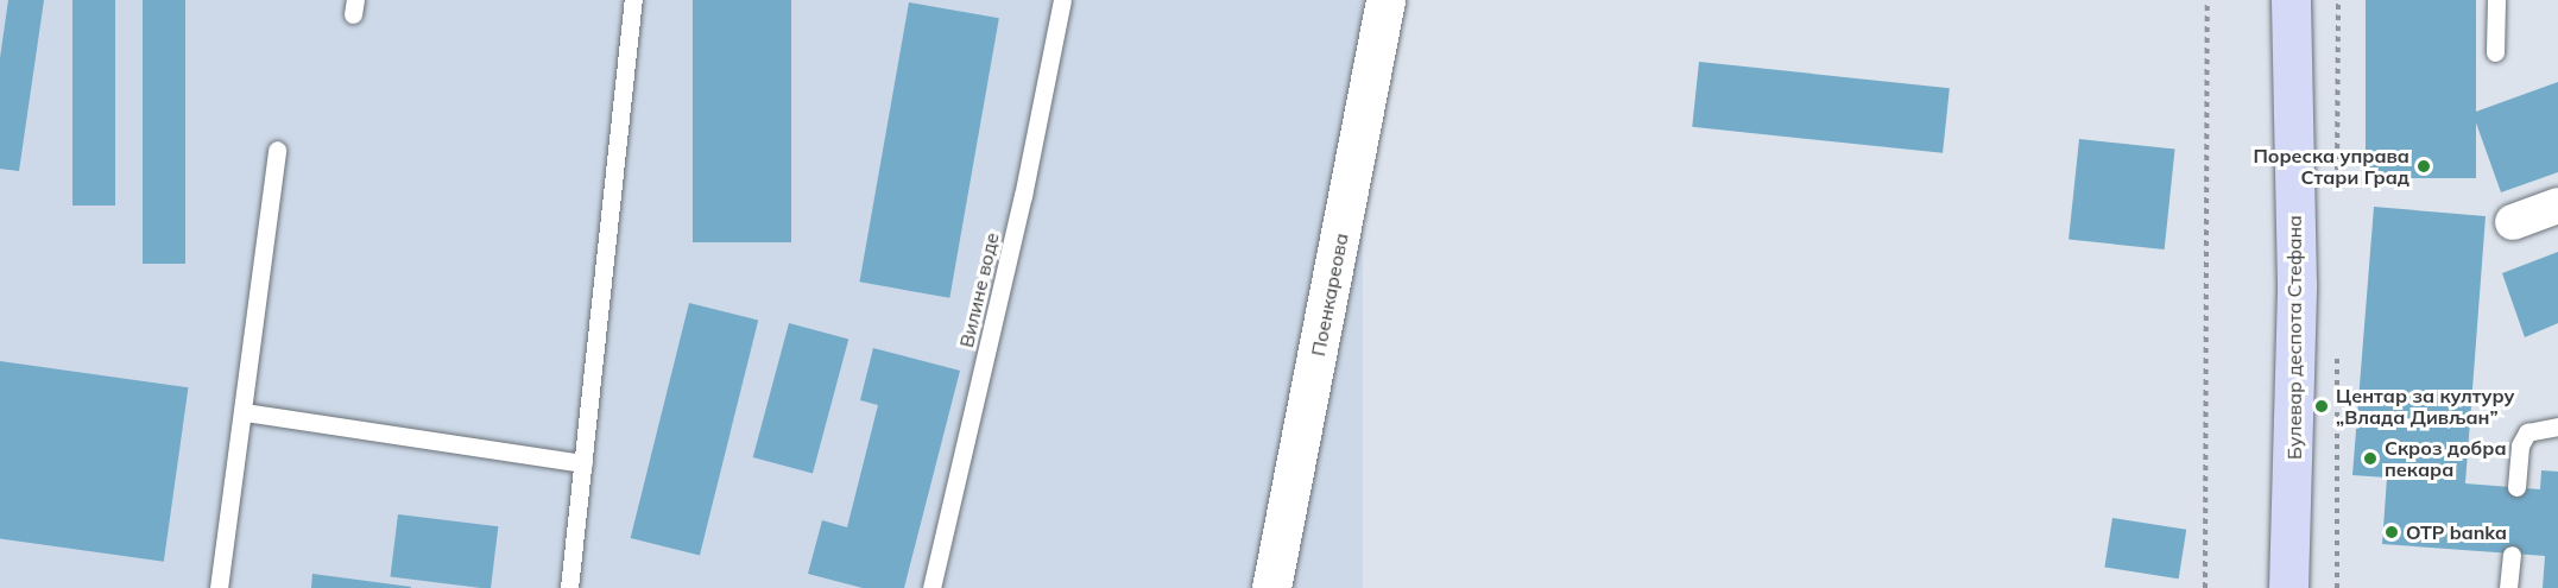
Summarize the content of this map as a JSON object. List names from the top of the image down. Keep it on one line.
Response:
{"streets":{"main road":["Булевар деспота Стефана"],"street":["Поенкареова"],"lane":["Вилине воде"]},"places":["Пореска управа Стари Град","Центар за културу „Влада Дивљан”","Скроз добра пекара","OTP banka"]}
